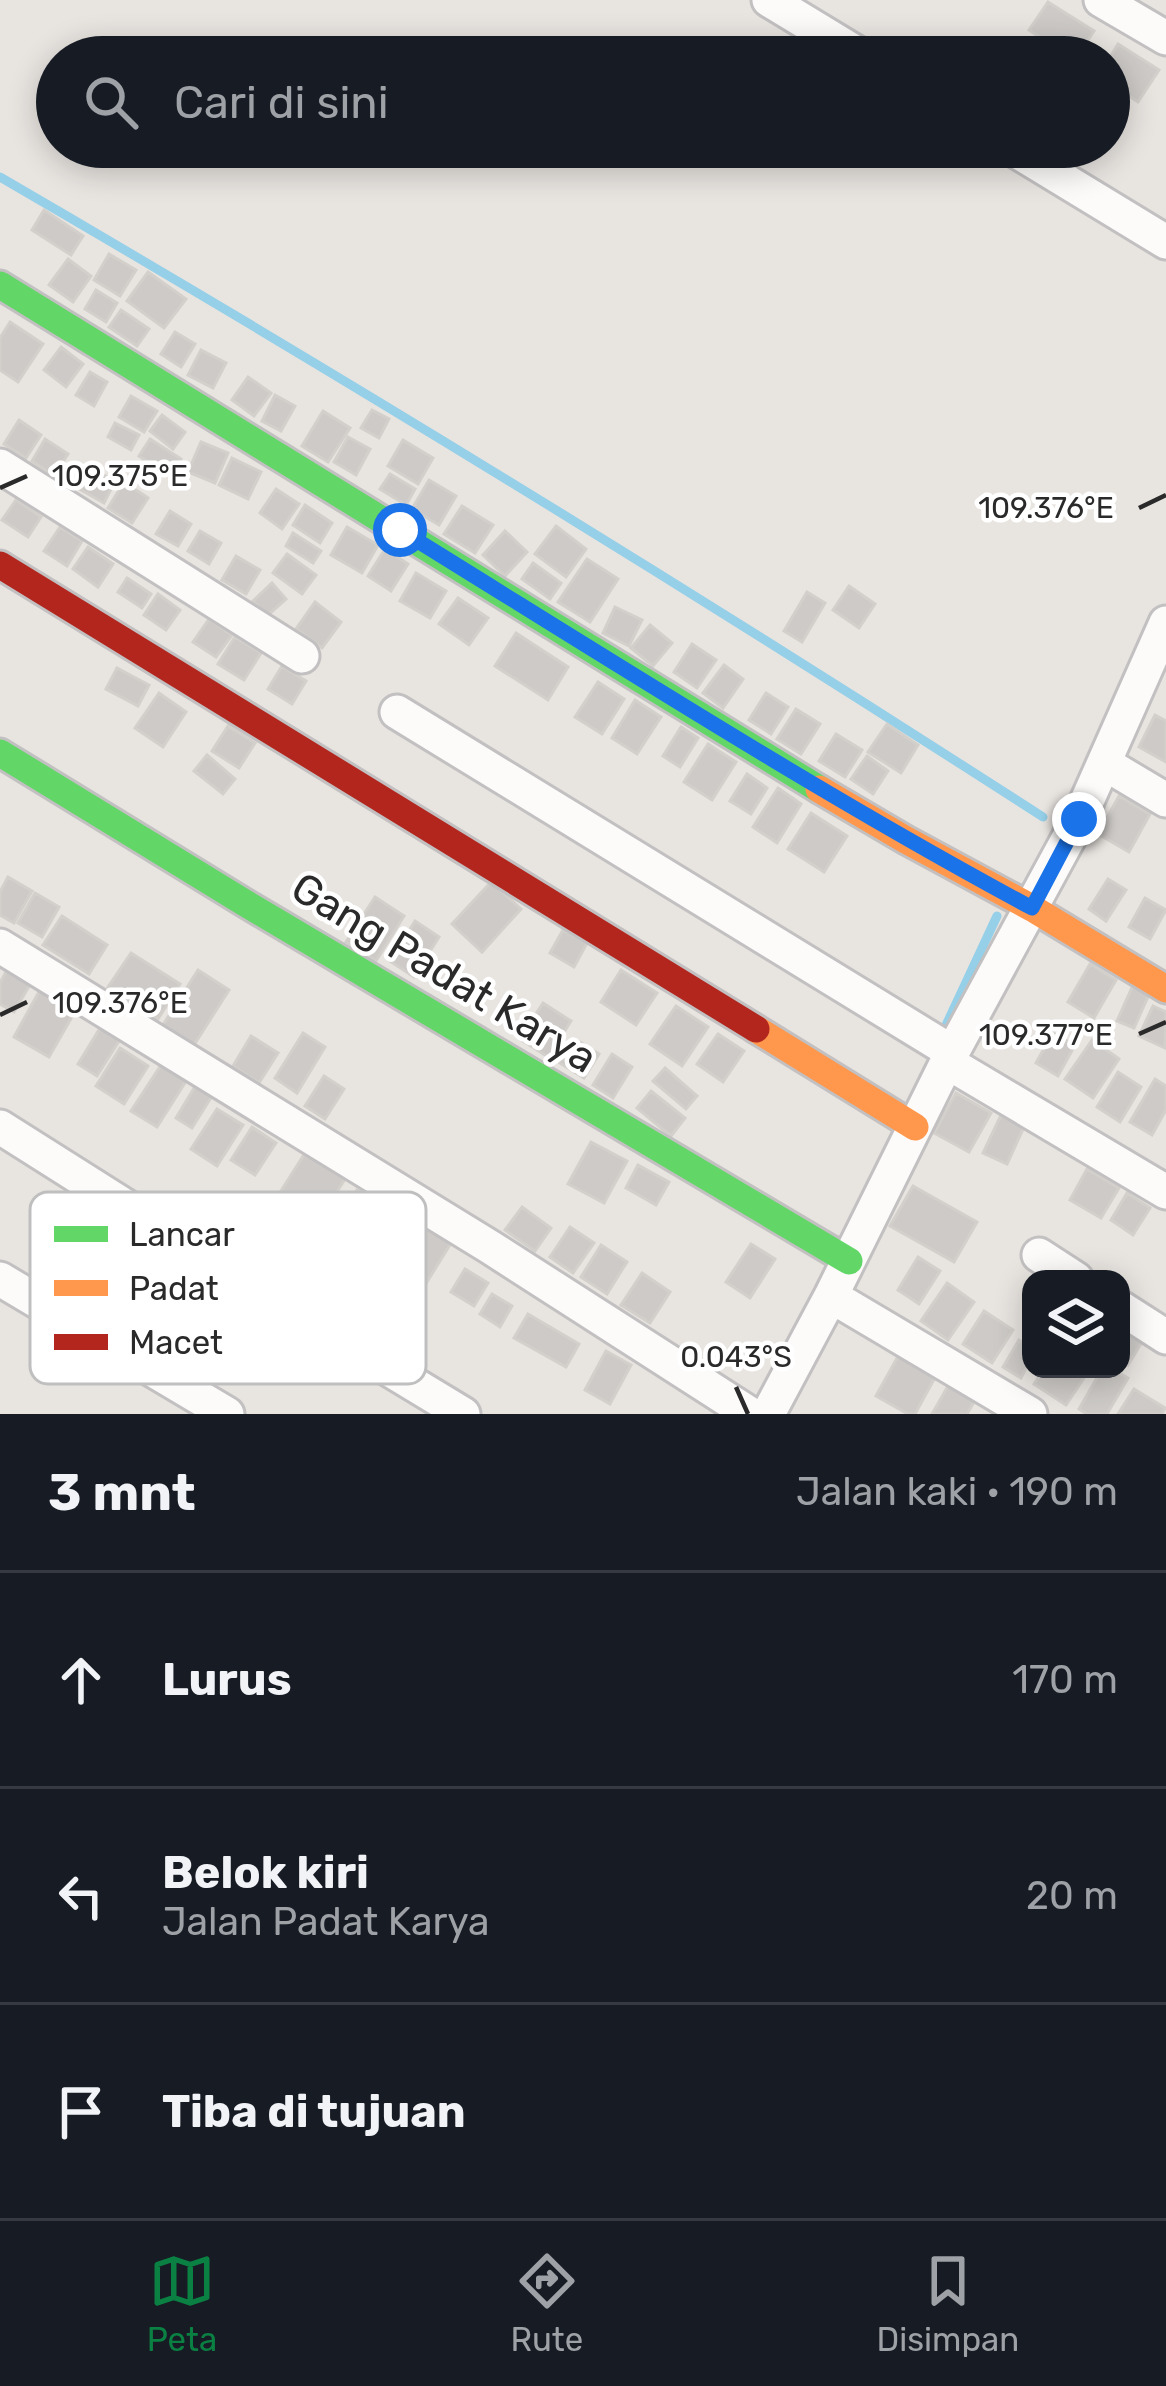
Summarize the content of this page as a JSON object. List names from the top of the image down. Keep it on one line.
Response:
{"streets":{"street":["Gang Padat Karya"]},"legend":["Lancar","Padat","Macet"],"page":{"search":"Cari di sini","heading":["3 mnt","Jalan kaki · 190 m"],"list":[["Lurus","170 m"],["Belok kiri","Jalan Padat Karya","20 m"],"Tiba di tujuan"],"nav":["Peta","Rute","Disimpan"]},"coordinates":["109.375°E","109.376°E","109.377°E","0.043°S"]}
